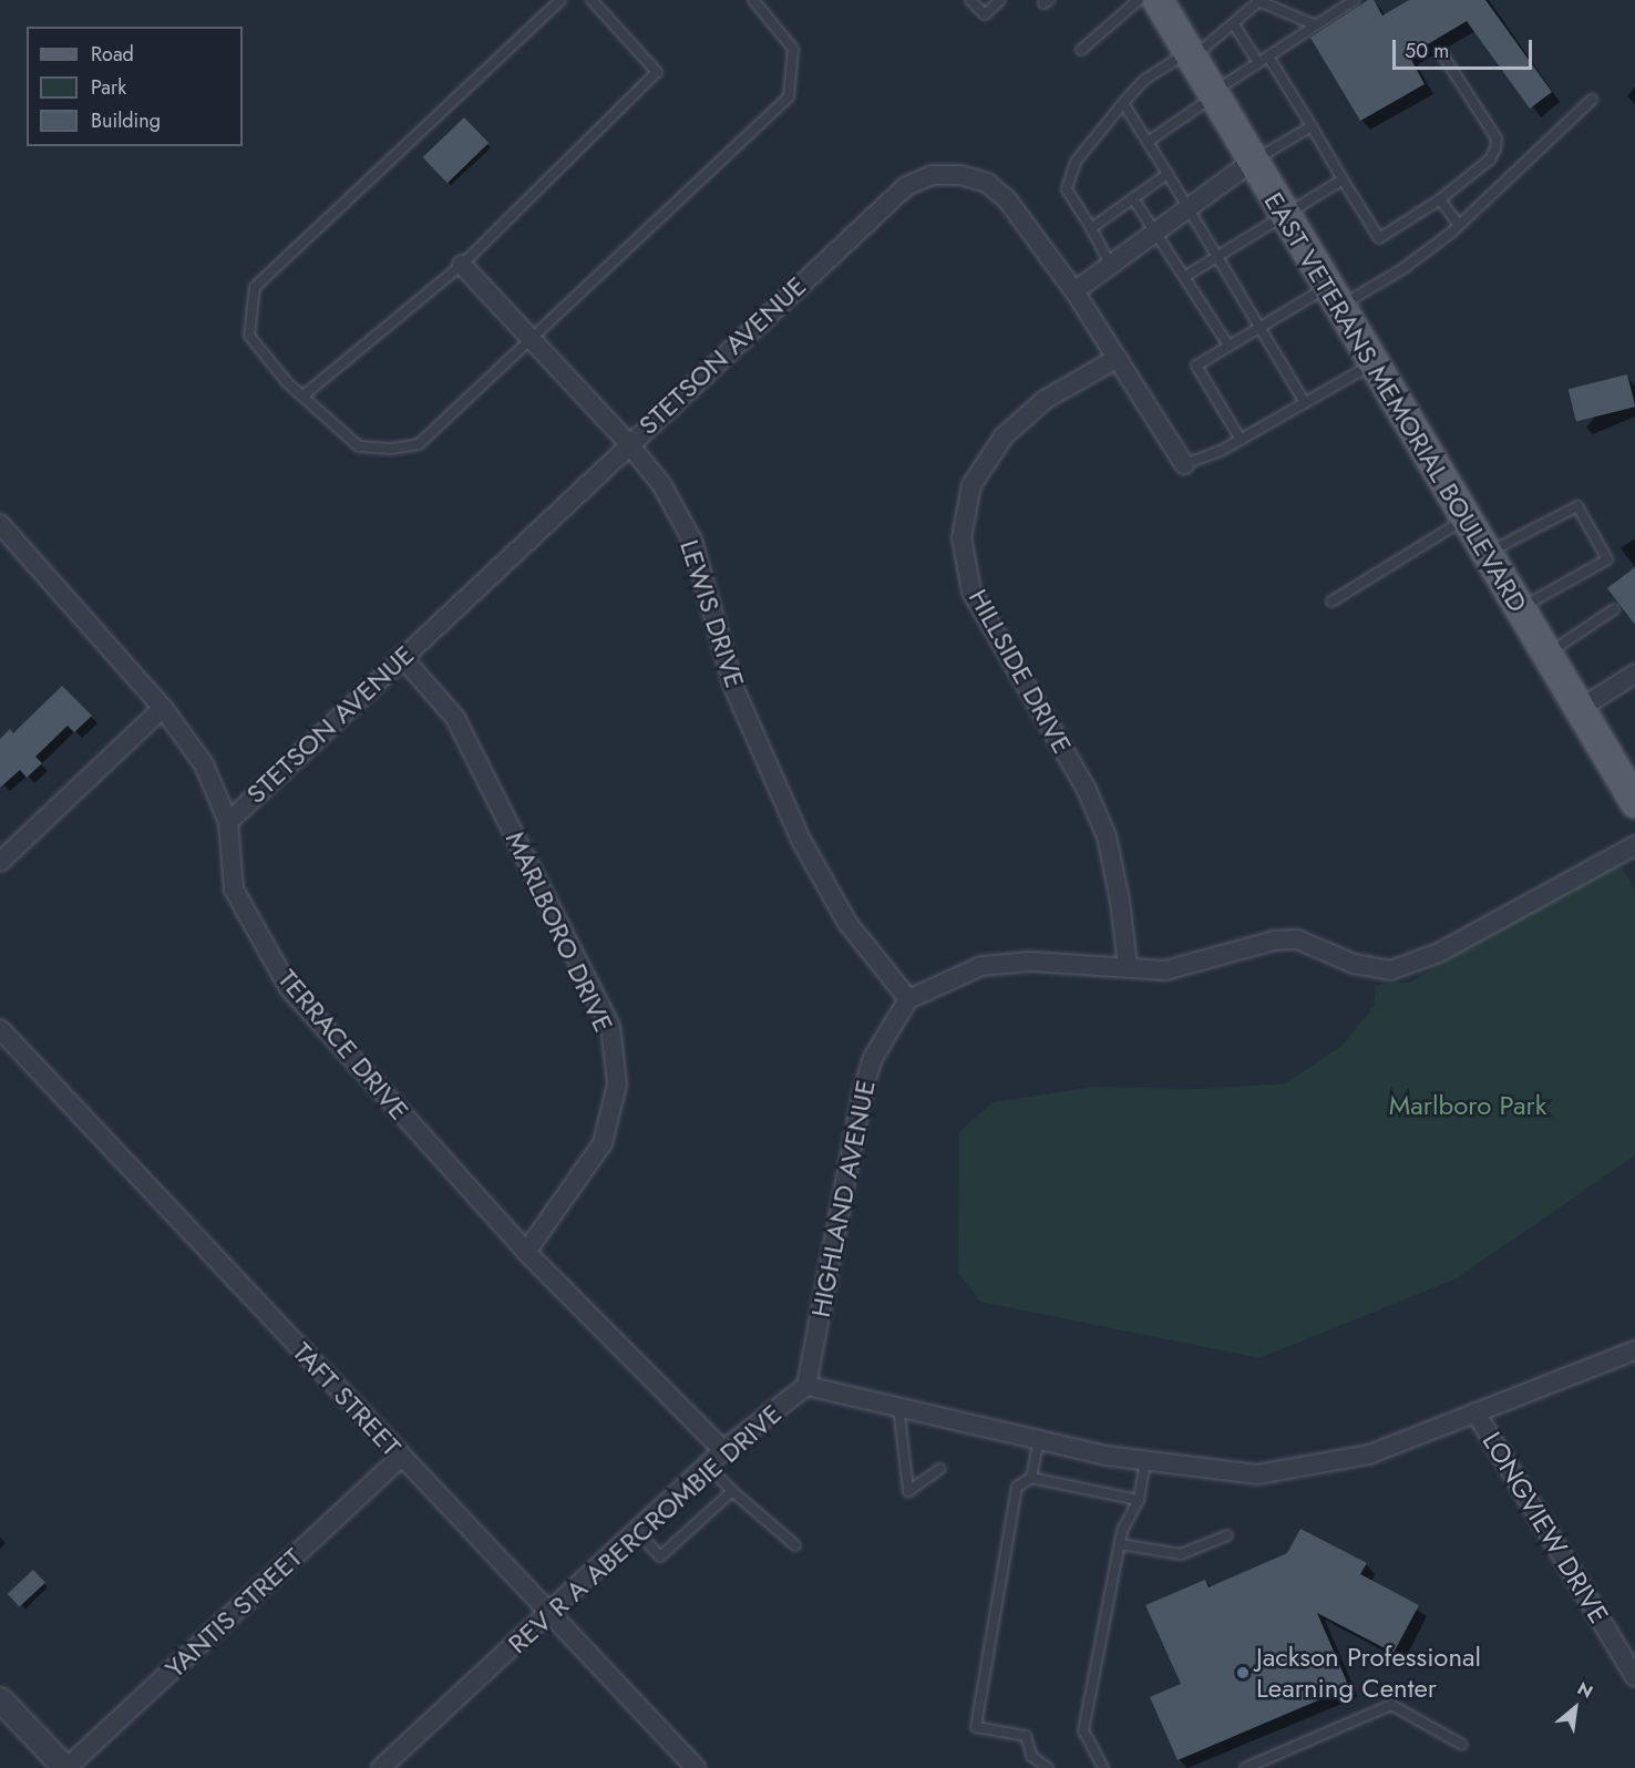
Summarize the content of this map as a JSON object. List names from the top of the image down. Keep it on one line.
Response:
{"streets":{"main road":["EAST VETERANS MEMORIAL BOULEVARD"],"street":["STETSON AVENUE","LEWIS DRIVE","HILLSIDE DRIVE","MARLBORO DRIVE","TERRACE DRIVE","HIGHLAND AVENUE","TAFT STREET","LONGVIEW DRIVE","REV R A ABERCROMBIE DRIVE","YANTIS STREET"]},"crossings":[["STETSON AVENUE","LEWIS DRIVE"],["STETSON AVENUE","HILLSIDE DRIVE"],["STETSON AVENUE","MARLBORO DRIVE"],["STETSON AVENUE","TERRACE DRIVE"],["LEWIS DRIVE","HIGHLAND AVENUE"],["MARLBORO DRIVE","TERRACE DRIVE"],["TERRACE DRIVE","REV R A ABERCROMBIE DRIVE"],["HIGHLAND AVENUE","REV R A ABERCROMBIE DRIVE"],["TAFT STREET","REV R A ABERCROMBIE DRIVE"],["TAFT STREET","YANTIS STREET"],["LONGVIEW DRIVE","REV R A ABERCROMBIE DRIVE"]],"parks":["Marlboro Park"],"places":["Jackson Professional Learning Center"],"legend":["Road","Park","Building"],"scale_bar":"50 m","north":"top right"}
